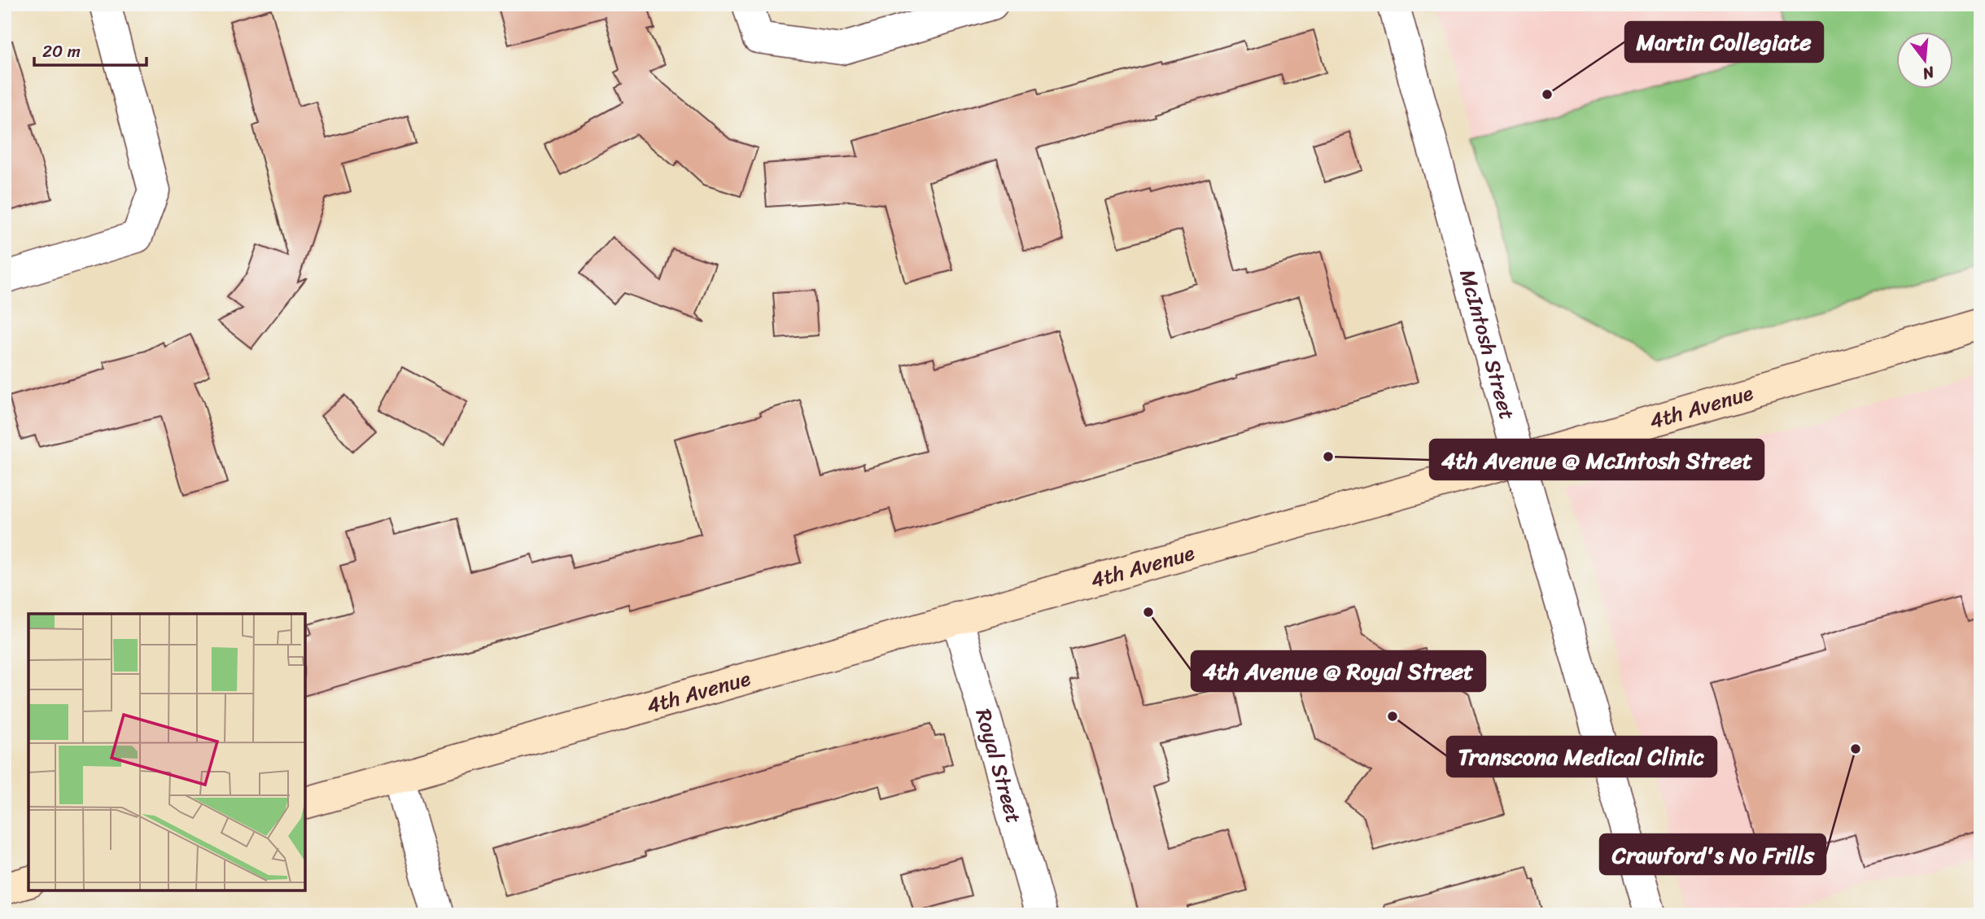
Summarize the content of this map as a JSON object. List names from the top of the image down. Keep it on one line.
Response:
{"streets":{"street":["McIntosh Street","4th Avenue","Royal Street"]},"crossings":[["McIntosh Street","4th Avenue"],["4th Avenue","Royal Street"]],"places":["Martin Collegiate","4th Avenue @ McIntosh Street","4th Avenue @ Royal Street","Transcona Medical Clinic","Crawford's No Frills"],"scale_bar":"20 m","north":"bottom"}
